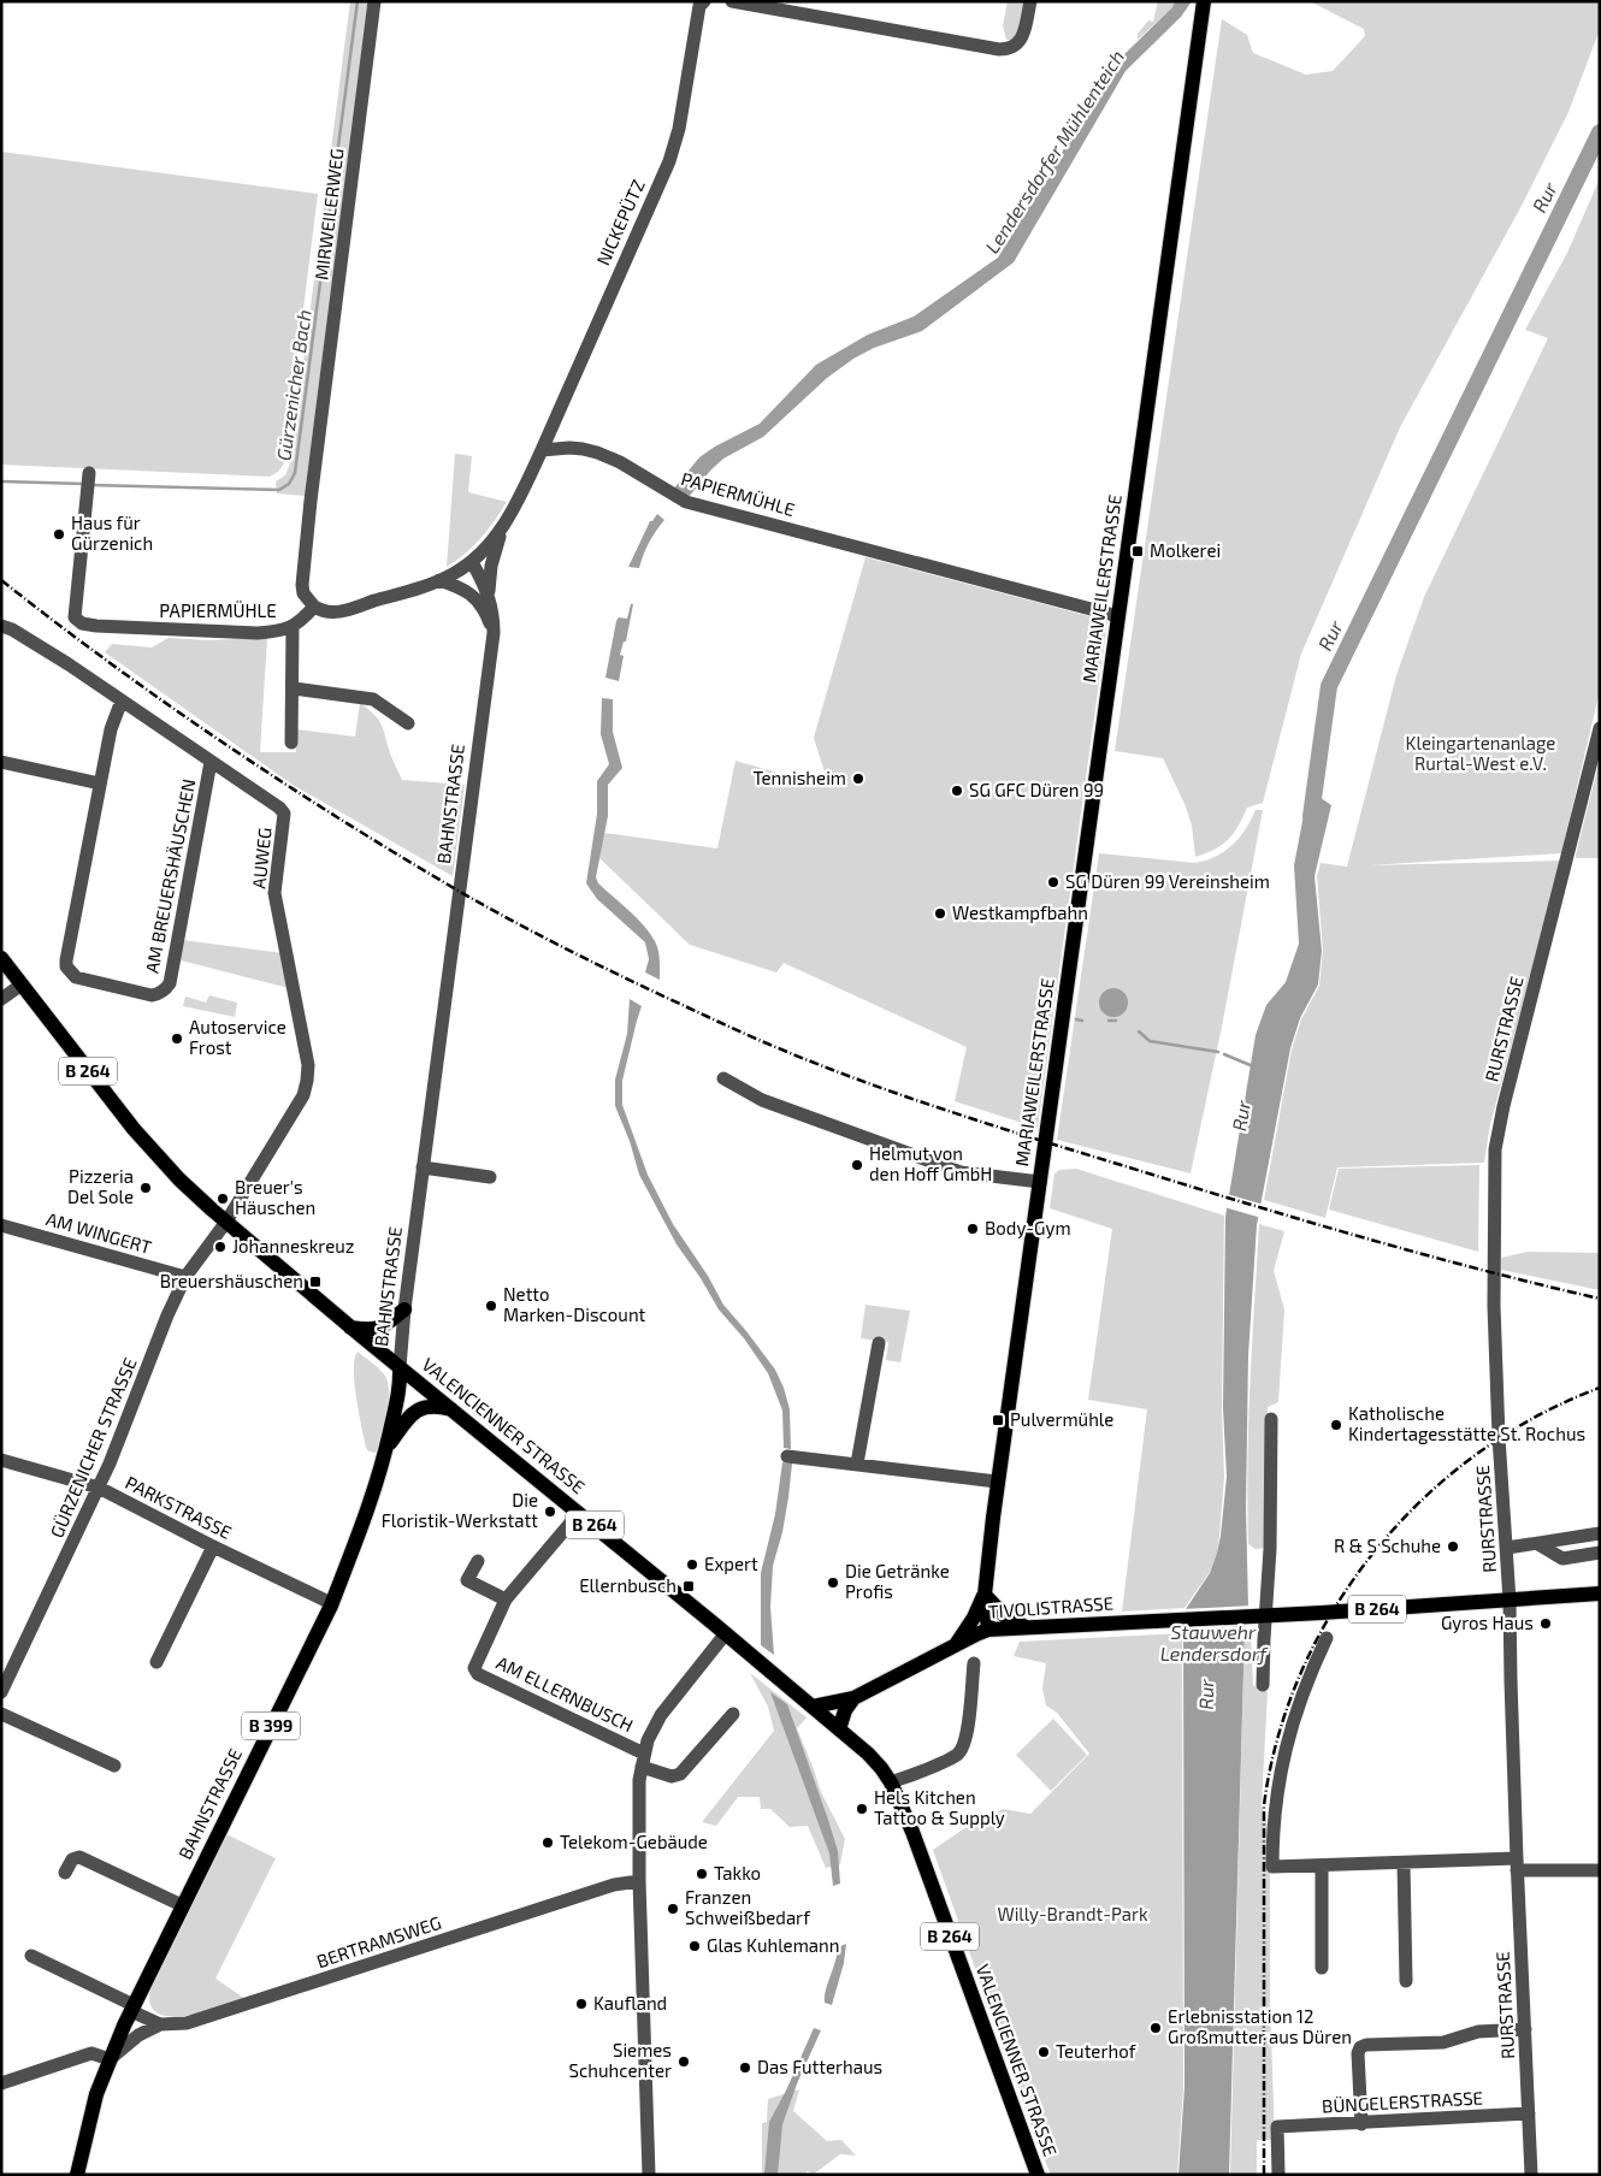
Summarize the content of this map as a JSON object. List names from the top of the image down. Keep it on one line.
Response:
{"streets":{"main road":["MARIAWEILERSTRASSE","BAHNSTRASSE","B 264","VALENCIENNER STRASSE","TIVOLISTRASSE","B 399"],"street":["MIRWEILERWEG","NICKEPÜTZ","PAPIERMÜHLE","AUWEG","AM BREUERSHÄUSCHEN","RURSTRASSE","AM WINGERT","GÜRZENICHER STRASSE","PARKSTRASSE","AM ELLERNBUSCH","BERTRAMSWEG","BÜNGELERSTRASSE"]},"crossings":[["MIRWEILERWEG","PAPIERMÜHLE"],["NICKEPÜTZ","PAPIERMÜHLE"],["PAPIERMÜHLE","MARIAWEILERSTRASSE"],["MARIAWEILERSTRASSE","TIVOLISTRASSE"],["BAHNSTRASSE","VALENCIENNER STRASSE"],["BAHNSTRASSE","PARKSTRASSE"],["BAHNSTRASSE","BERTRAMSWEG"],["AUWEG","AM BREUERSHÄUSCHEN"],["AUWEG","VALENCIENNER STRASSE"],["AUWEG","GÜRZENICHER STRASSE"],["RURSTRASSE","TIVOLISTRASSE"],["RURSTRASSE","BÜNGELERSTRASSE"],["AM WINGERT","GÜRZENICHER STRASSE"],["VALENCIENNER STRASSE","GÜRZENICHER STRASSE"],["VALENCIENNER STRASSE","TIVOLISTRASSE"],["VALENCIENNER STRASSE","AM ELLERNBUSCH"],["GÜRZENICHER STRASSE","PARKSTRASSE"],["AM ELLERNBUSCH","BERTRAMSWEG"]],"water":["Lendersdorfer Mühlenteich","Rur","Gürzenicher Bach","Stauwehr Lendersdorf"],"parks":["Kleingartenanlage Rurtal-West e.V.","Willy-Brandt-Park"],"places":{"other":["Haus für Gürzenich","Tennisheim","SG GFC Düren 99","SG Düren 99 Vereinsheim","Westkampfbahn","Autoservice Frost","Helmut von den Hoff GmbH","Pizzeria Del Sole","Breuer's Häuschen","Body-Gym","Johanneskreuz","Netto Marken-Discount","Katholische Kindertagesstätte St. Rochus","Die Floristik-Werkstatt","R & S Schuhe","Expert","Die Getränke Profis","Gyros Haus","Hels Kitchen Tattoo & Supply","Telekom-Gebäude","Takko","Franzen Schweißbedarf","Glas Kuhlemann","Kaufland","Erlebnisstation 12 Großmutter aus Düren","Teuterhof","Siemes Schuhcenter","Das Futterhaus"],"transit":["Molkerei","Breuershäuschen","Pulvermühle","Ellernbusch"]}}
